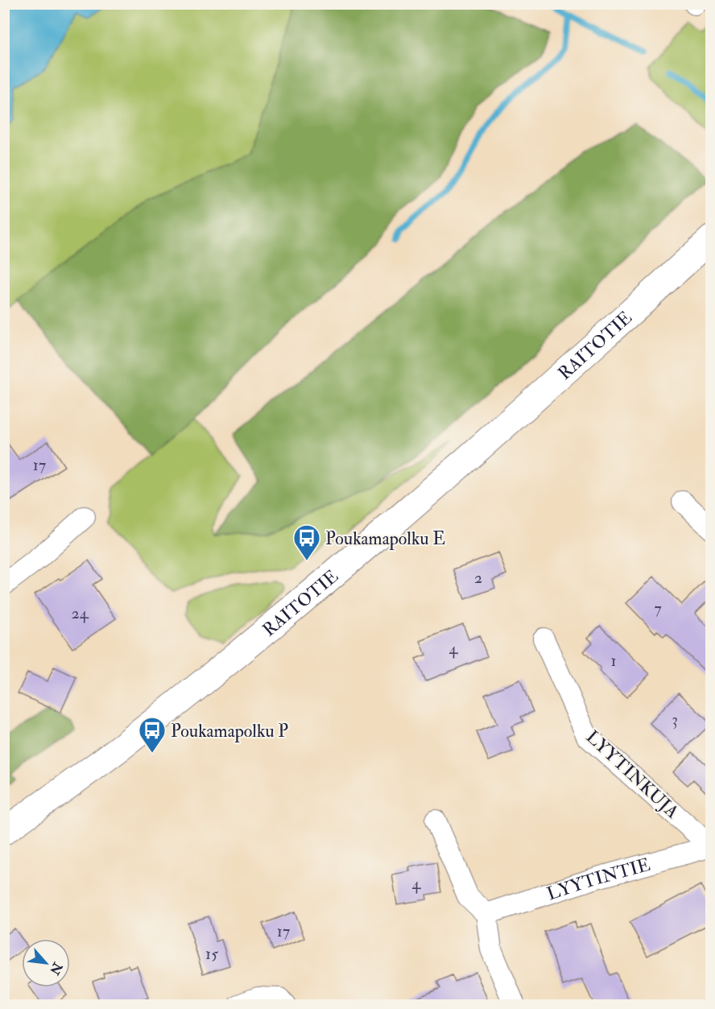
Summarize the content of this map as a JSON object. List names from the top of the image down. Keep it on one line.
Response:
{"streets":{"main road":["RAITOTIE"],"street":["LYYTINKUJA","LYYTINTIE"]},"crossings":[["LYYTINKUJA","LYYTINTIE"]],"places":{"bus stop":["Poukamapolku E","Poukamapolku P"]},"house_numbers":["17","2","7","24","4","1","3","4","17","15"],"north":"bottom right"}
